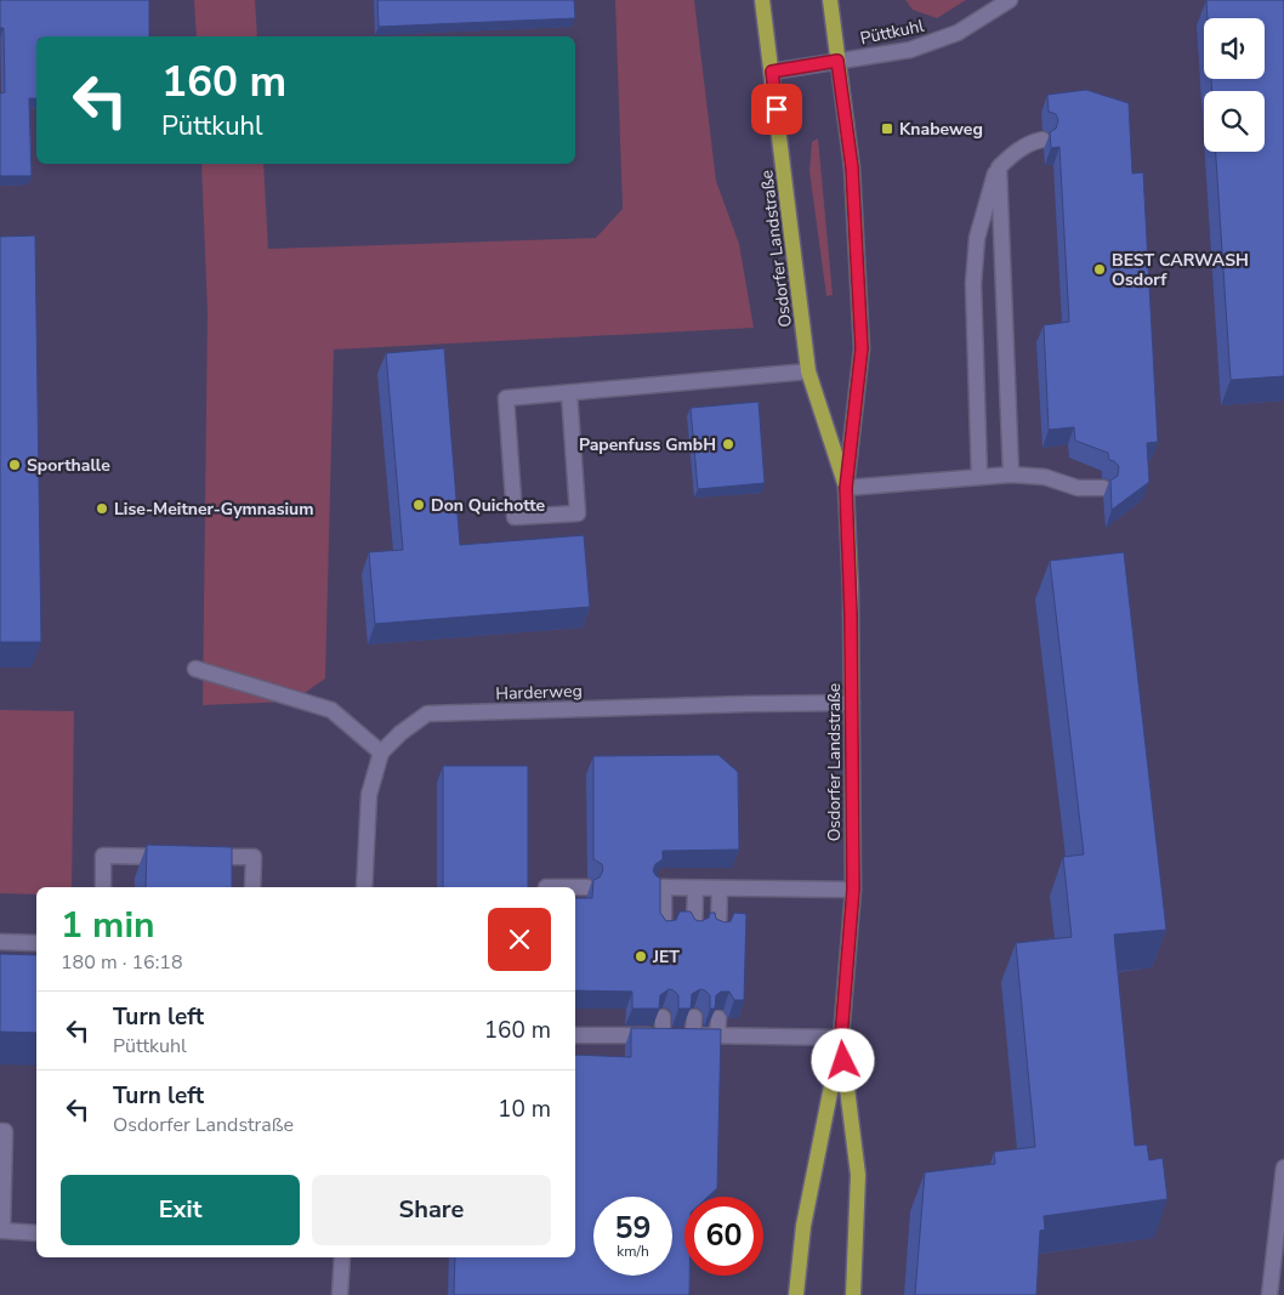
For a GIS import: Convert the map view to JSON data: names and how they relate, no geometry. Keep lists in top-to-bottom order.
{
  "streets": {
    "main road": ["Osdorfer Landstraße"],
    "street": ["Püttkuhl", "Harderweg"]
  },
  "crossings": [
    ["Püttkuhl", "Osdorfer Landstraße"],
    ["Osdorfer Landstraße", "Harderweg"]
  ],
  "places": {
    "transit": ["Knabeweg"],
    "other": [
      "BEST CARWASH Osdorf",
      "Papenfuss GmbH",
      "Sporthalle",
      "Don Quichotte",
      "Lise-Meitner-Gymnasium",
      "JET"
    ]
  },
  "page": {
    "turn": ["160 m", "Püttkuhl"],
    "heading": ["1 min", "180 m · 16:18"],
    "list": [
      {
        "name": "Turn left",
        "note": "Püttkuhl",
        "value": "160 m"
      },
      {
        "name": "Turn left",
        "note": "Osdorfer Landstraße",
        "value": "10 m"
      }
    ],
    "buttons": ["Exit", "Share"],
    "speed": "59 km/h",
    "limit": "60"
  }
}
